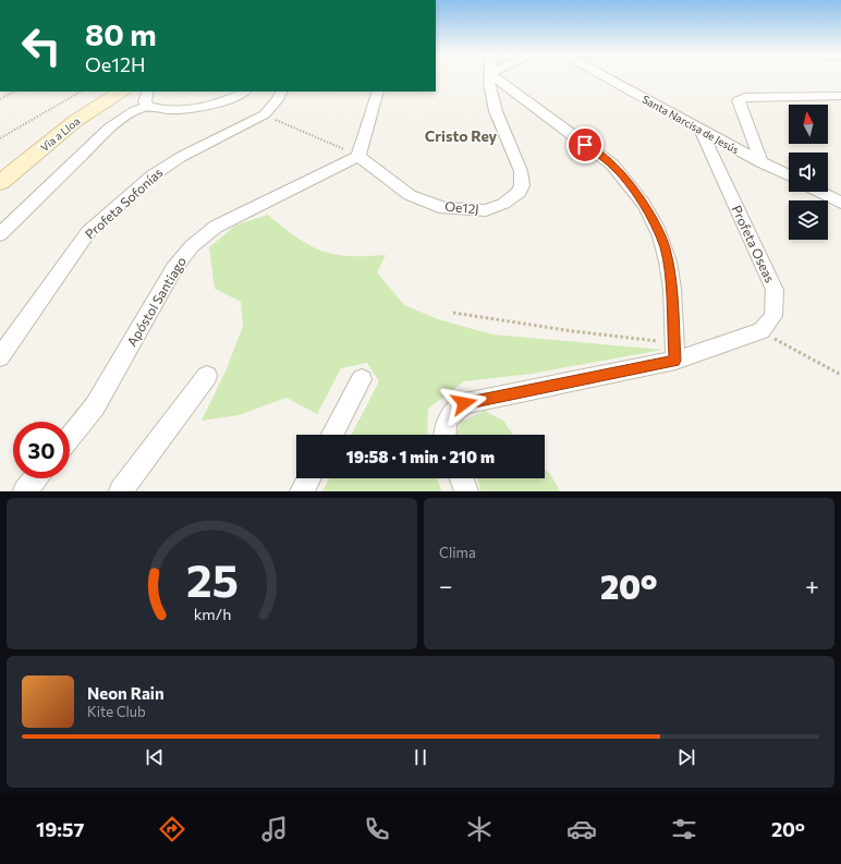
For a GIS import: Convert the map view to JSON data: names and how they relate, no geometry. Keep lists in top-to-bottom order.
{
  "streets": {
    "street": [
      "Santa Narcisa de Jesús",
      "Via a Lloa",
      "Profeta Sofonías",
      "Oe12J",
      "Profeta Oseas",
      "Apóstol Santiago"
    ]
  },
  "crossings": [
    ["Santa Narcisa de Jesús", "Profeta Oseas"],
    ["Oe12J", "Apóstol Santiago"]
  ],
  "districts": ["Cristo Rey"],
  "north": "top",
  "page": {
    "turn": ["80 m", "Oe12H"],
    "limit": "30",
    "trip": "19:58 · 1 min · 210 m",
    "tile": "Clima",
    "heat": ["−", "20°", "+"],
    "song": ["Neon Rain", "Kite Club"],
    "tabs": ["19:57", "20°"],
    "gauge": ["25", "km/h"]
  }
}
